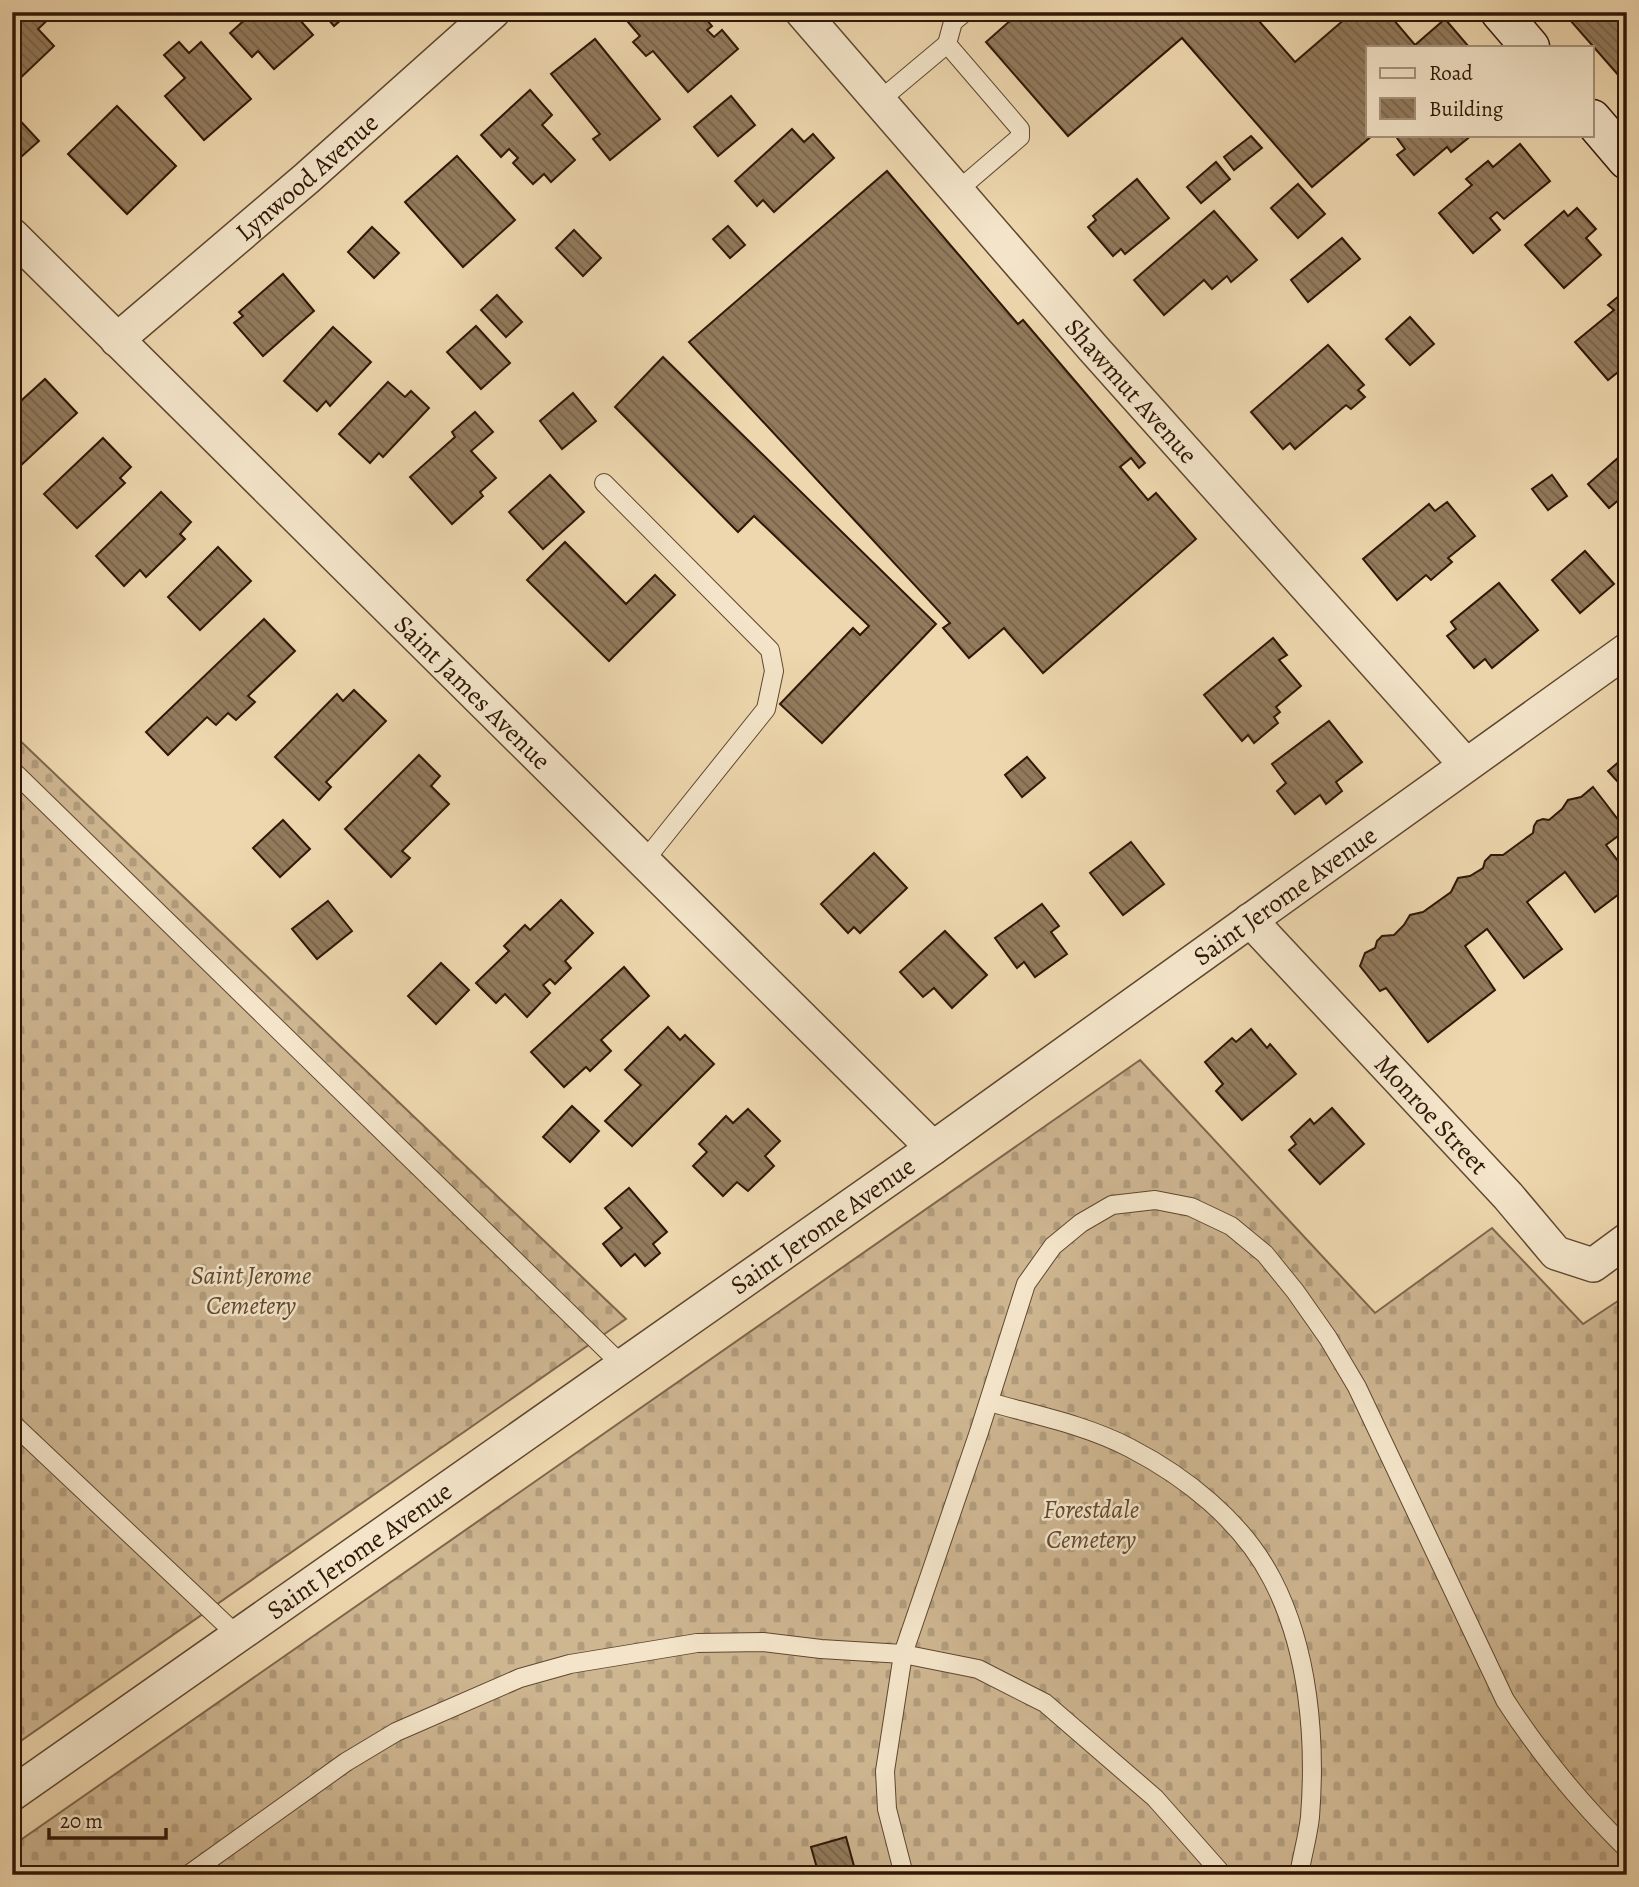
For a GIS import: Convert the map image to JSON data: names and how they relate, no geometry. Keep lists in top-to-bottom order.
{
  "streets": {
    "street": [
      "Lynwood Avenue",
      "Shawmut Avenue",
      "Saint James Avenue",
      "Saint Jerome Avenue",
      "Monroe Street"
    ]
  },
  "crossings": [
    ["Lynwood Avenue", "Saint James Avenue"],
    ["Shawmut Avenue", "Saint Jerome Avenue"],
    ["Saint James Avenue", "Saint Jerome Avenue"],
    ["Saint Jerome Avenue", "Monroe Street"]
  ],
  "parks": ["Saint Jerome Cemetery", "Forestdale Cemetery"],
  "legend": ["Road", "Building"],
  "scale_bar": "20 m"
}
